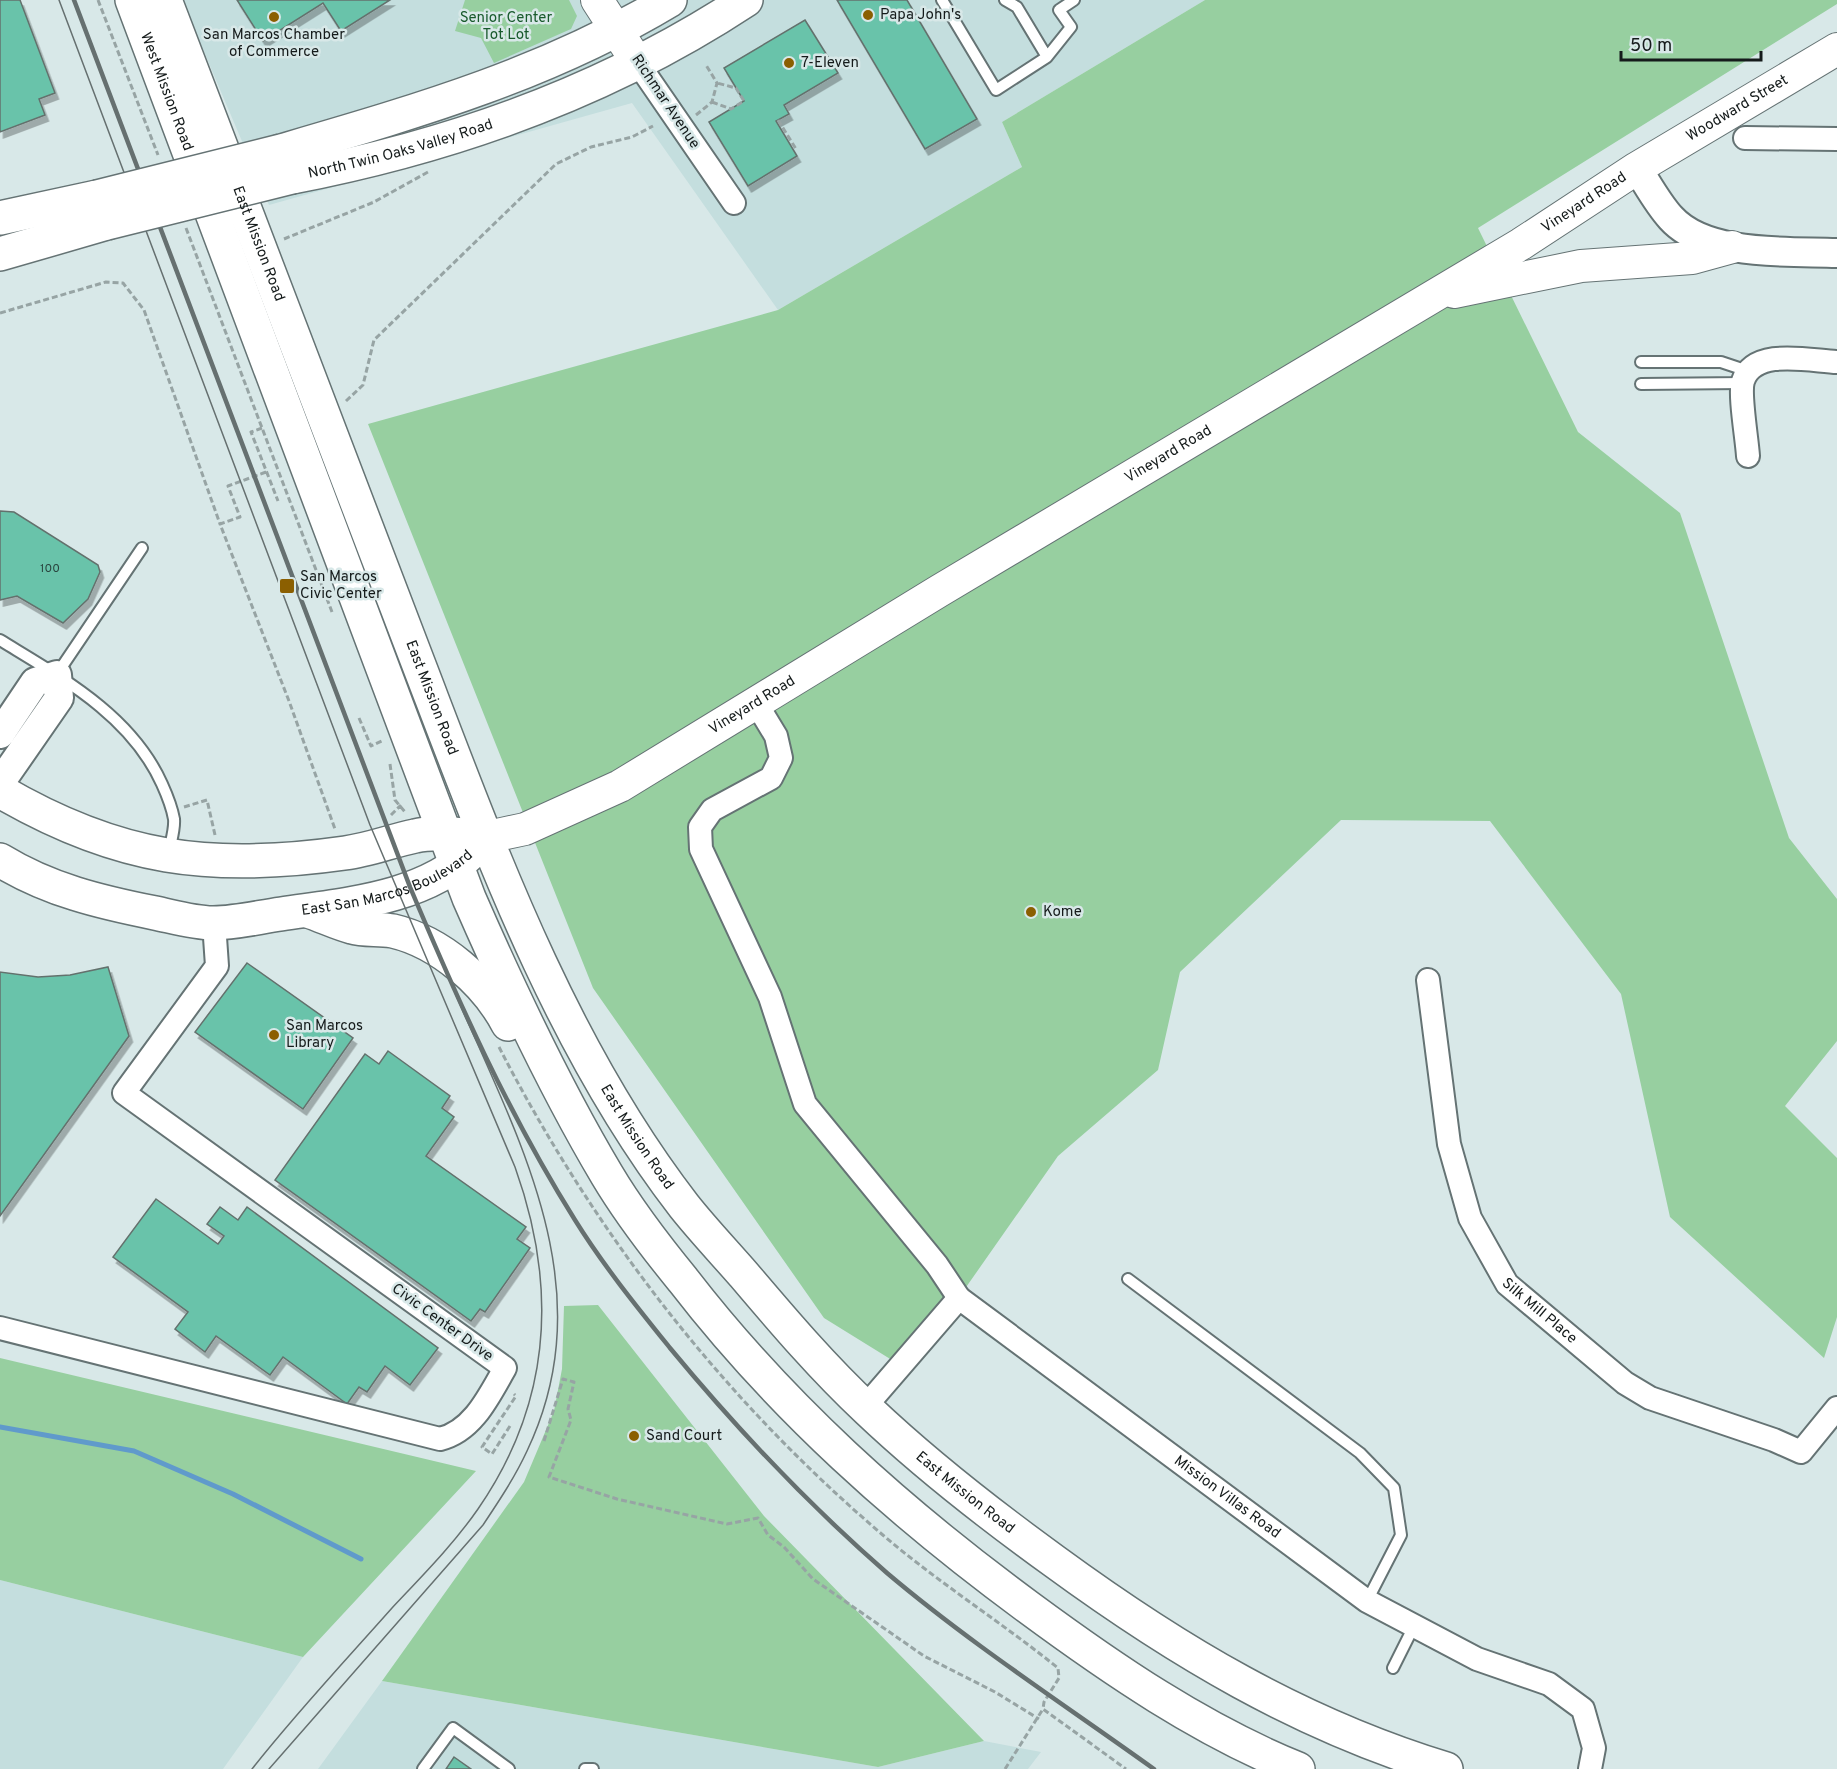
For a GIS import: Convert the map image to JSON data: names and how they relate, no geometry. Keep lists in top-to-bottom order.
{
  "streets": {
    "main road": [
      "West Mission Road",
      "Richmar Avenue",
      "Woodward Street",
      "North Twin Oaks Valley Road",
      "Vineyard Road",
      "East Mission Road",
      "East San Marcos Boulevard"
    ],
    "street": ["Silk Mill Place", "Civic Center Drive", "Mission Villas Road"]
  },
  "crossings": [
    ["West Mission Road", "East Mission Road"],
    ["Richmar Avenue", "North Twin Oaks Valley Road"],
    ["Woodward Street", "Vineyard Road"],
    ["Vineyard Road", "East Mission Road"],
    ["Vineyard Road", "East San Marcos Boulevard"],
    ["Vineyard Road", "Mission Villas Road"],
    ["East Mission Road", "East San Marcos Boulevard"],
    ["East San Marcos Boulevard", "Civic Center Drive"]
  ],
  "parks": ["Senior Center Tot Lot"],
  "places": {
    "other": [
      "Papa John's",
      "San Marcos Chamber of Commerce",
      "7-Eleven",
      "Kome",
      "San Marcos Library",
      "Sand Court"
    ],
    "transit": ["San Marcos Civic Center"]
  },
  "house_numbers": ["100"],
  "scale_bar": "50 m"
}
